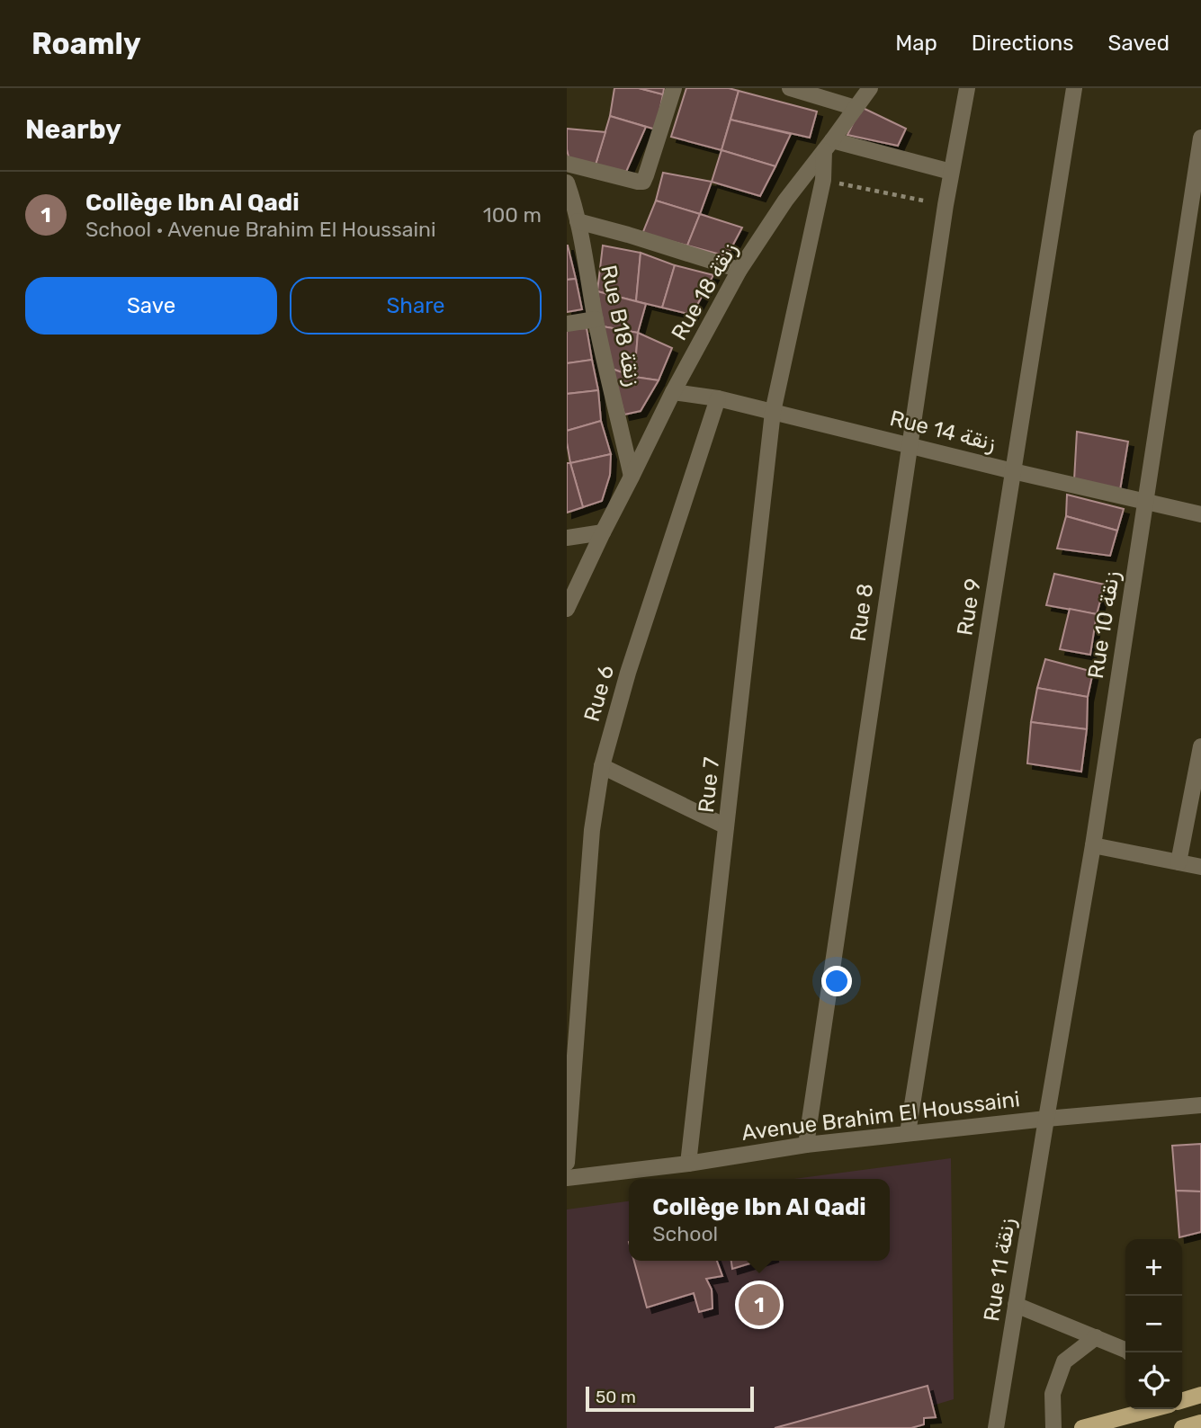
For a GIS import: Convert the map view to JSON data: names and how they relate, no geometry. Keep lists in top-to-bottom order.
{
  "streets": {
    "street": [
      "Rue 18 زنقة",
      "Rue B18 زنقة",
      "Rue 14 زنقة",
      "Rue 9",
      "Rue 8",
      "Rue 10 زنقة",
      "Rue 6",
      "Rue 7",
      "Avenue Brahim El Houssaini",
      "Rue 11 زنقة"
    ]
  },
  "crossings": [
    ["Rue 18 زنقة", "Rue B18 زنقة"],
    ["Rue 18 زنقة", "Rue 14 زنقة"],
    ["Rue 18 زنقة", "Rue 7"],
    ["Rue 14 زنقة", "Rue 9"],
    ["Rue 14 زنقة", "Rue 8"],
    ["Rue 14 زنقة", "Rue 10 زنقة"],
    ["Rue 14 زنقة", "Rue 6"],
    ["Rue 14 زنقة", "Rue 7"],
    ["Rue 9", "Avenue Brahim El Houssaini"],
    ["Rue 8", "Avenue Brahim El Houssaini"],
    ["Rue 10 زنقة", "Avenue Brahim El Houssaini"],
    ["Rue 10 زنقة", "Rue 11 زنقة"],
    ["Rue 7", "Avenue Brahim El Houssaini"],
    ["Avenue Brahim El Houssaini", "Rue 11 زنقة"]
  ],
  "scale_bar": "50 m",
  "page": {
    "header": "Roamly",
    "nav": ["Map", "Directions", "Saved"],
    "heading": "Nearby",
    "list": [
      {
        "mark": "1",
        "name": "Collège Ibn Al Qadi",
        "note": "School · Avenue Brahim El Houssaini",
        "value": "100 m"
      }
    ],
    "buttons": ["Save", "Share"],
    "popup": ["Collège Ibn Al Qadi", "School"],
    "map_buttons": ["+", "−"],
    "pins": "1",
    "scale": "50 m"
  }
}
